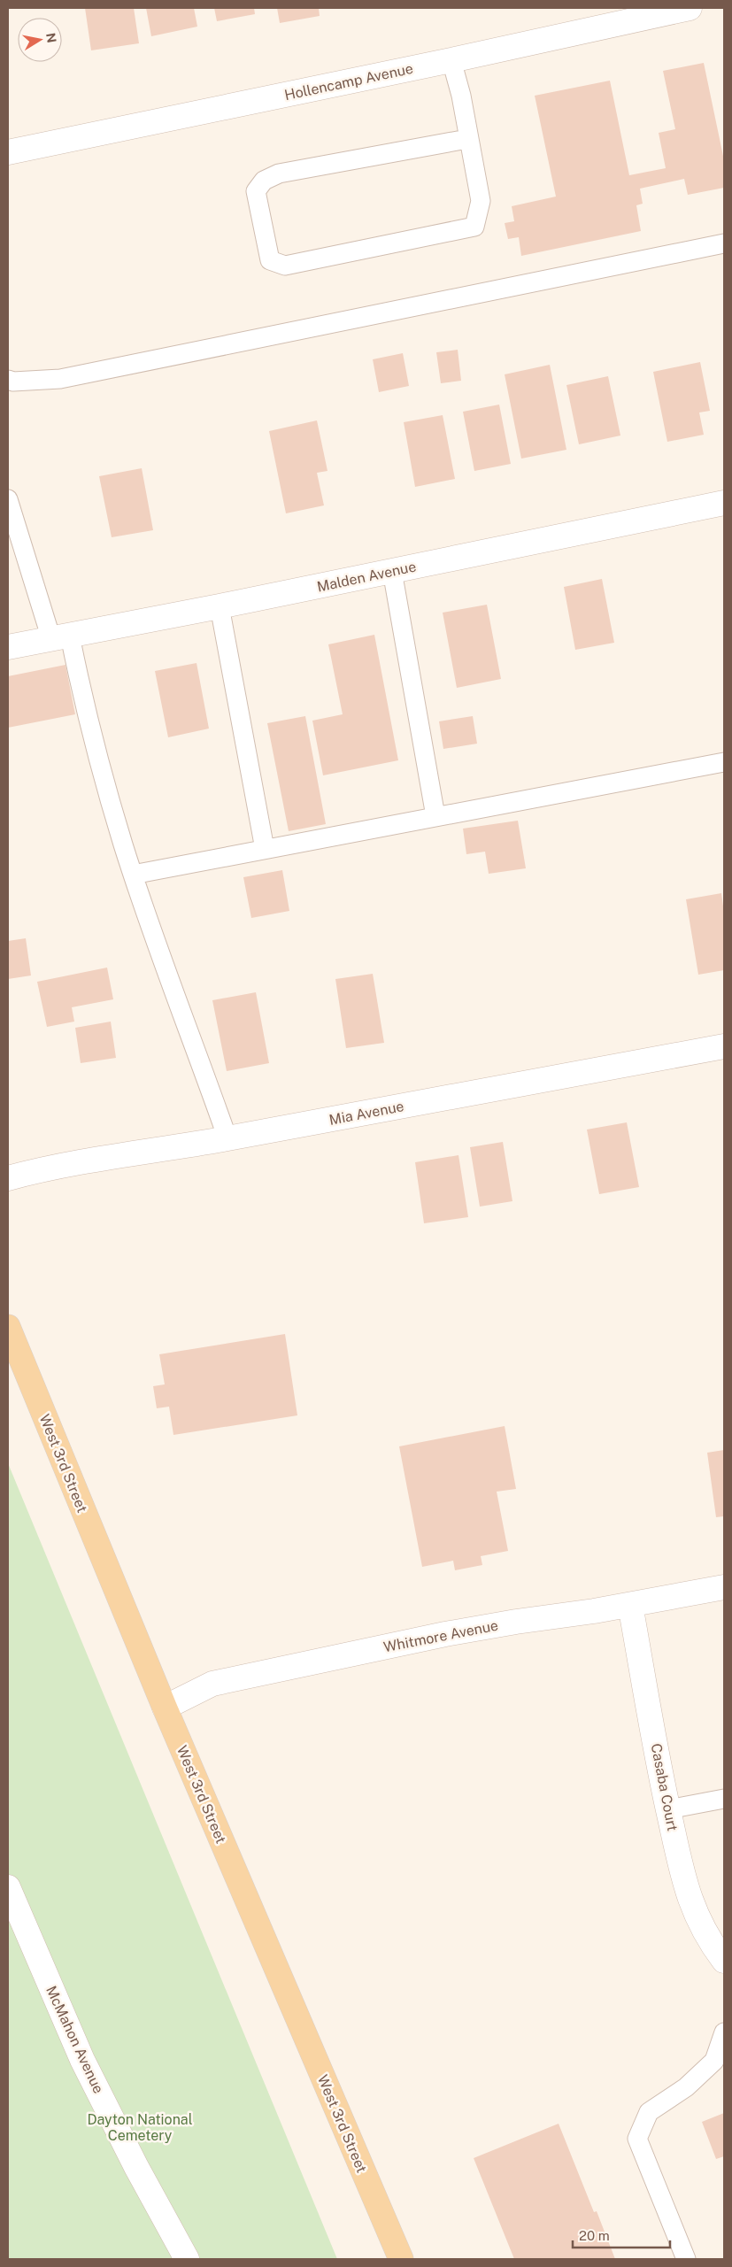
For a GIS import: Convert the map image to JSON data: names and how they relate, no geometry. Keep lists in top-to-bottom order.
{
  "streets": {
    "main road": ["West 3rd Street"],
    "street": [
      "Hollencamp Avenue",
      "Malden Avenue",
      "Mia Avenue",
      "Whitmore Avenue",
      "Casaba Court",
      "McMahon Avenue"
    ]
  },
  "crossings": [
    ["West 3rd Street", "Whitmore Avenue"],
    ["Whitmore Avenue", "Casaba Court"]
  ],
  "parks": ["Dayton National Cemetery"],
  "scale_bar": "20 m",
  "north": "right"
}
